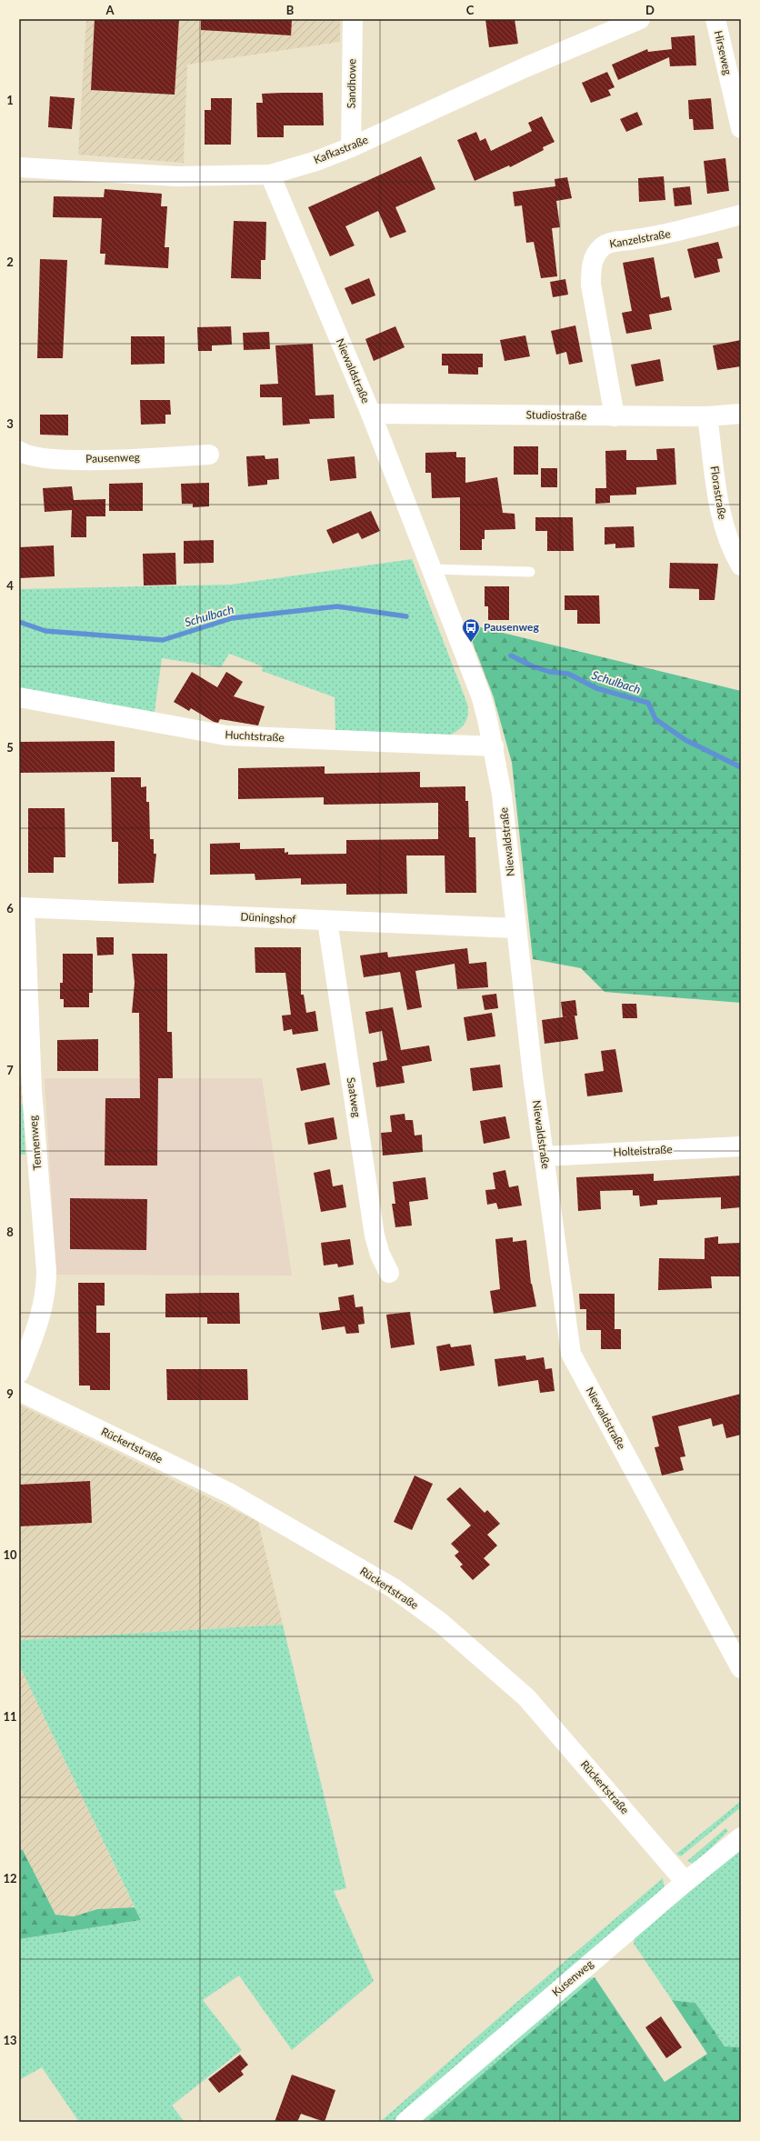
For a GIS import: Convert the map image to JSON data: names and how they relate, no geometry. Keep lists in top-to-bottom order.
{
  "streets": {
    "street": [
      "Hirseweg",
      "Sandhowe",
      "Kafkastraße",
      "Kanzelstraße",
      "Niewaldstraße",
      "Studiostraße",
      "Pausenweg",
      "Florastraße",
      "Huchtstraße",
      "Düningshof",
      "Saatweg",
      "Tennenweg",
      "Holteistraße",
      "Rückertstraße",
      "Kusenweg"
    ]
  },
  "crossings": [
    ["Sandhowe", "Kafkastraße"],
    ["Kafkastraße", "Niewaldstraße"],
    ["Kanzelstraße", "Studiostraße"],
    ["Niewaldstraße", "Studiostraße"],
    ["Niewaldstraße", "Huchtstraße"],
    ["Niewaldstraße", "Düningshof"],
    ["Niewaldstraße", "Holteistraße"],
    ["Studiostraße", "Florastraße"],
    ["Düningshof", "Saatweg"],
    ["Düningshof", "Tennenweg"],
    ["Rückertstraße", "Kusenweg"]
  ],
  "water": ["Schulbach"],
  "places": {
    "bus stop": ["Pausenweg"]
  },
  "grid": {
    "columns": [
      "A",
      "B",
      "C",
      "D"
    ],
    "rows": [
      "1",
      "2",
      "3",
      "4",
      "5",
      "6",
      "7",
      "8",
      "9",
      "10",
      "11",
      "12",
      "13"
    ]
  }
}
